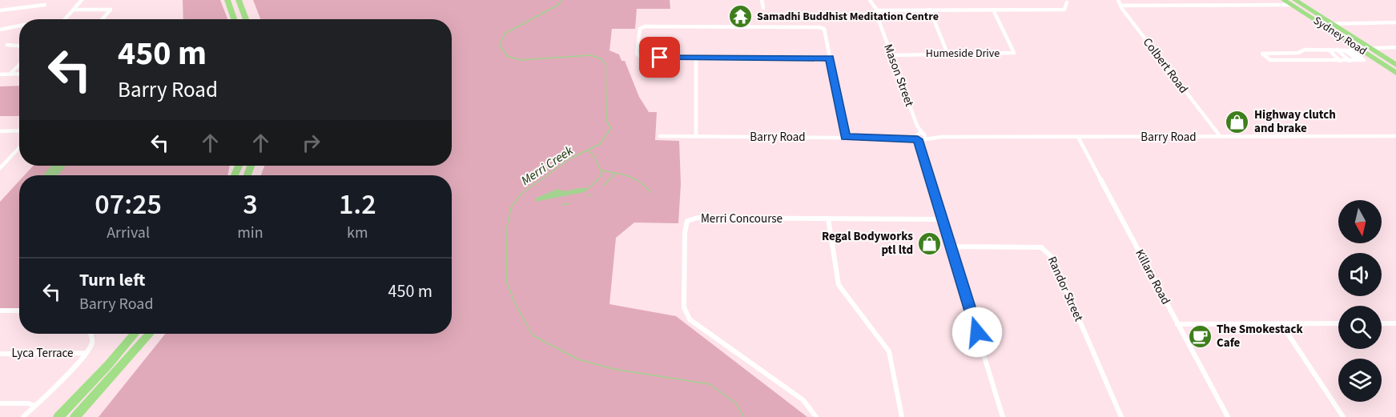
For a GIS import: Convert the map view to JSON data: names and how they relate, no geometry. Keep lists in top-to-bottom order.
{
  "streets": {
    "highway": ["Sydney Road"],
    "street": [
      "Humeside Drive",
      "Colbert Road",
      "Mason Street",
      "Barry Road",
      "Merri Concourse",
      "Killara Road",
      "Randor Street",
      "Lyca Terrace"
    ]
  },
  "crossings": [
    ["Humeside Drive", "Mason Street"],
    ["Colbert Road", "Barry Road"],
    ["Mason Street", "Barry Road"],
    ["Mason Street", "Merri Concourse"],
    ["Mason Street", "Randor Street"],
    ["Barry Road", "Killara Road"]
  ],
  "water": ["Merri Creek"],
  "places": {
    "temple": ["Samadhi Buddhist Meditation Centre"],
    "shop": ["Highway clutch and brake", "Regal Bodyworks ptl ltd"],
    "cafe": ["The Smokestack Cafe"]
  },
  "north": "bottom",
  "page": {
    "turn": ["450 m", "Barry Road"],
    "eta": [
      "07:25",
      "Arrival",
      "3",
      "min",
      "1.2",
      "km"
    ],
    "list": [
      {
        "name": "Turn left",
        "note": "Barry Road",
        "value": "450 m"
      }
    ]
  }
}
